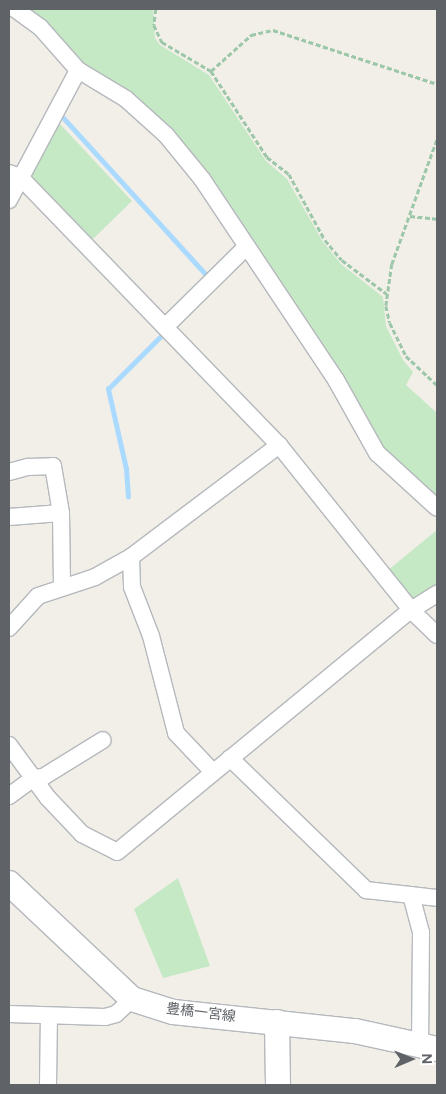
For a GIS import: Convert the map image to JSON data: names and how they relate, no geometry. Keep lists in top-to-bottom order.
{
  "streets": {
    "main road": ["豊橋一宮線"]
  },
  "north": "right"
}
